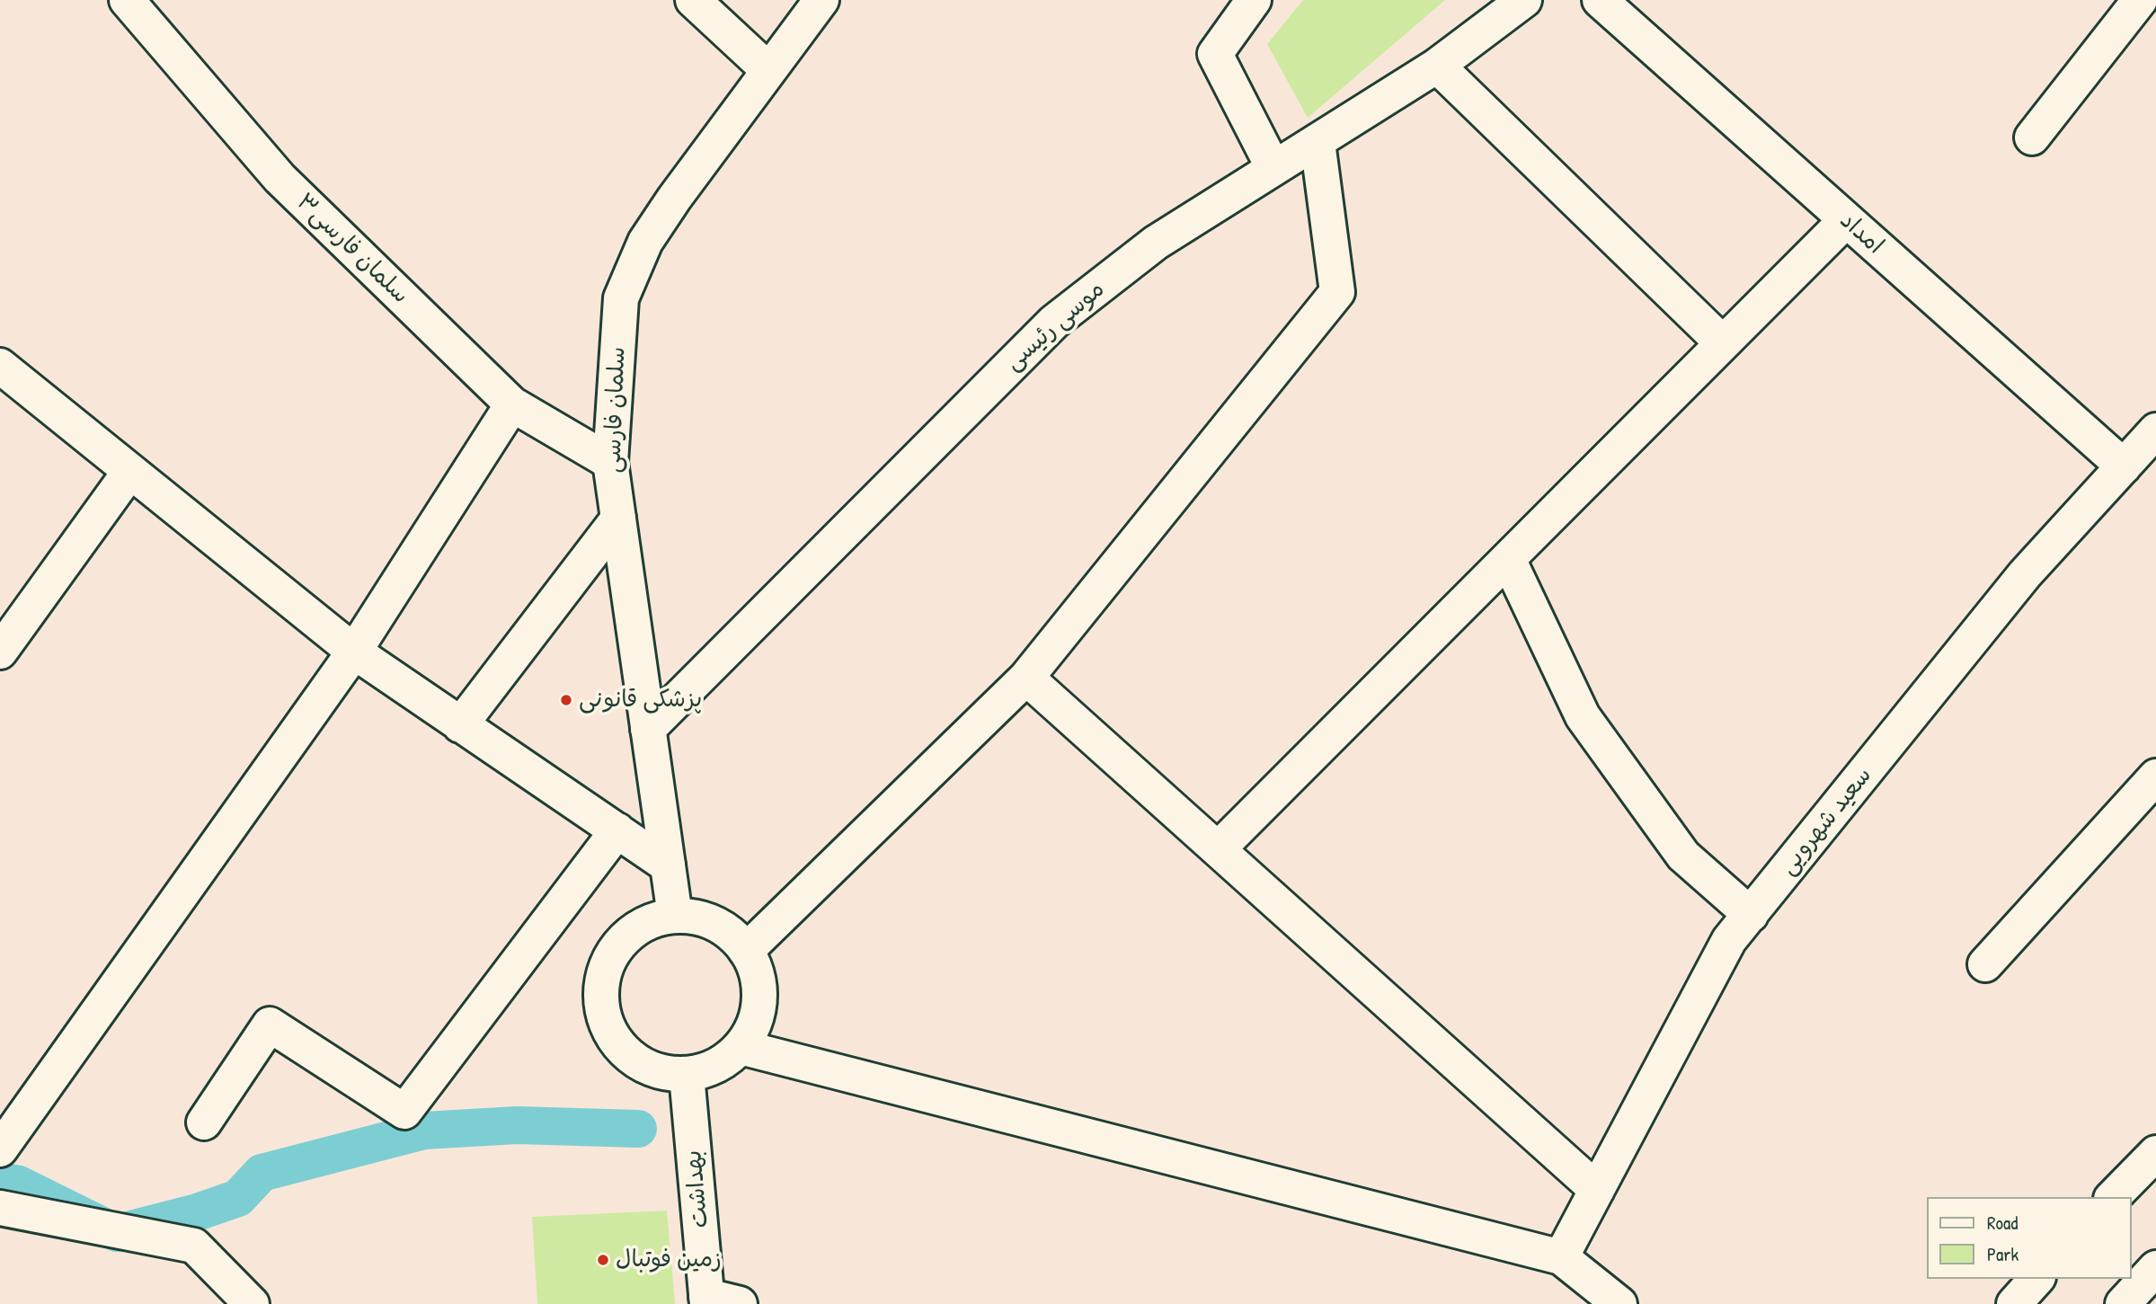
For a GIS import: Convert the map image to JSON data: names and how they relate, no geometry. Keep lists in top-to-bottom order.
{
  "streets": {
    "street": [
      "امداد",
      "سلمان فارسی۳",
      "موسی رئیسی",
      "سلمان فارسی",
      "سعید شهرویی",
      "بهداشت"
    ]
  },
  "crossings": [
    ["امداد", "سعید شهرویی"],
    ["سلمان فارسی۳", "سلمان فارسی"],
    ["موسی رئیسی", "سلمان فارسی"],
    ["سلمان فارسی", "بهداشت"]
  ],
  "places": ["پزشکی قانونی", "زمین فوتبال"],
  "legend": ["Road", "Park"]
}
